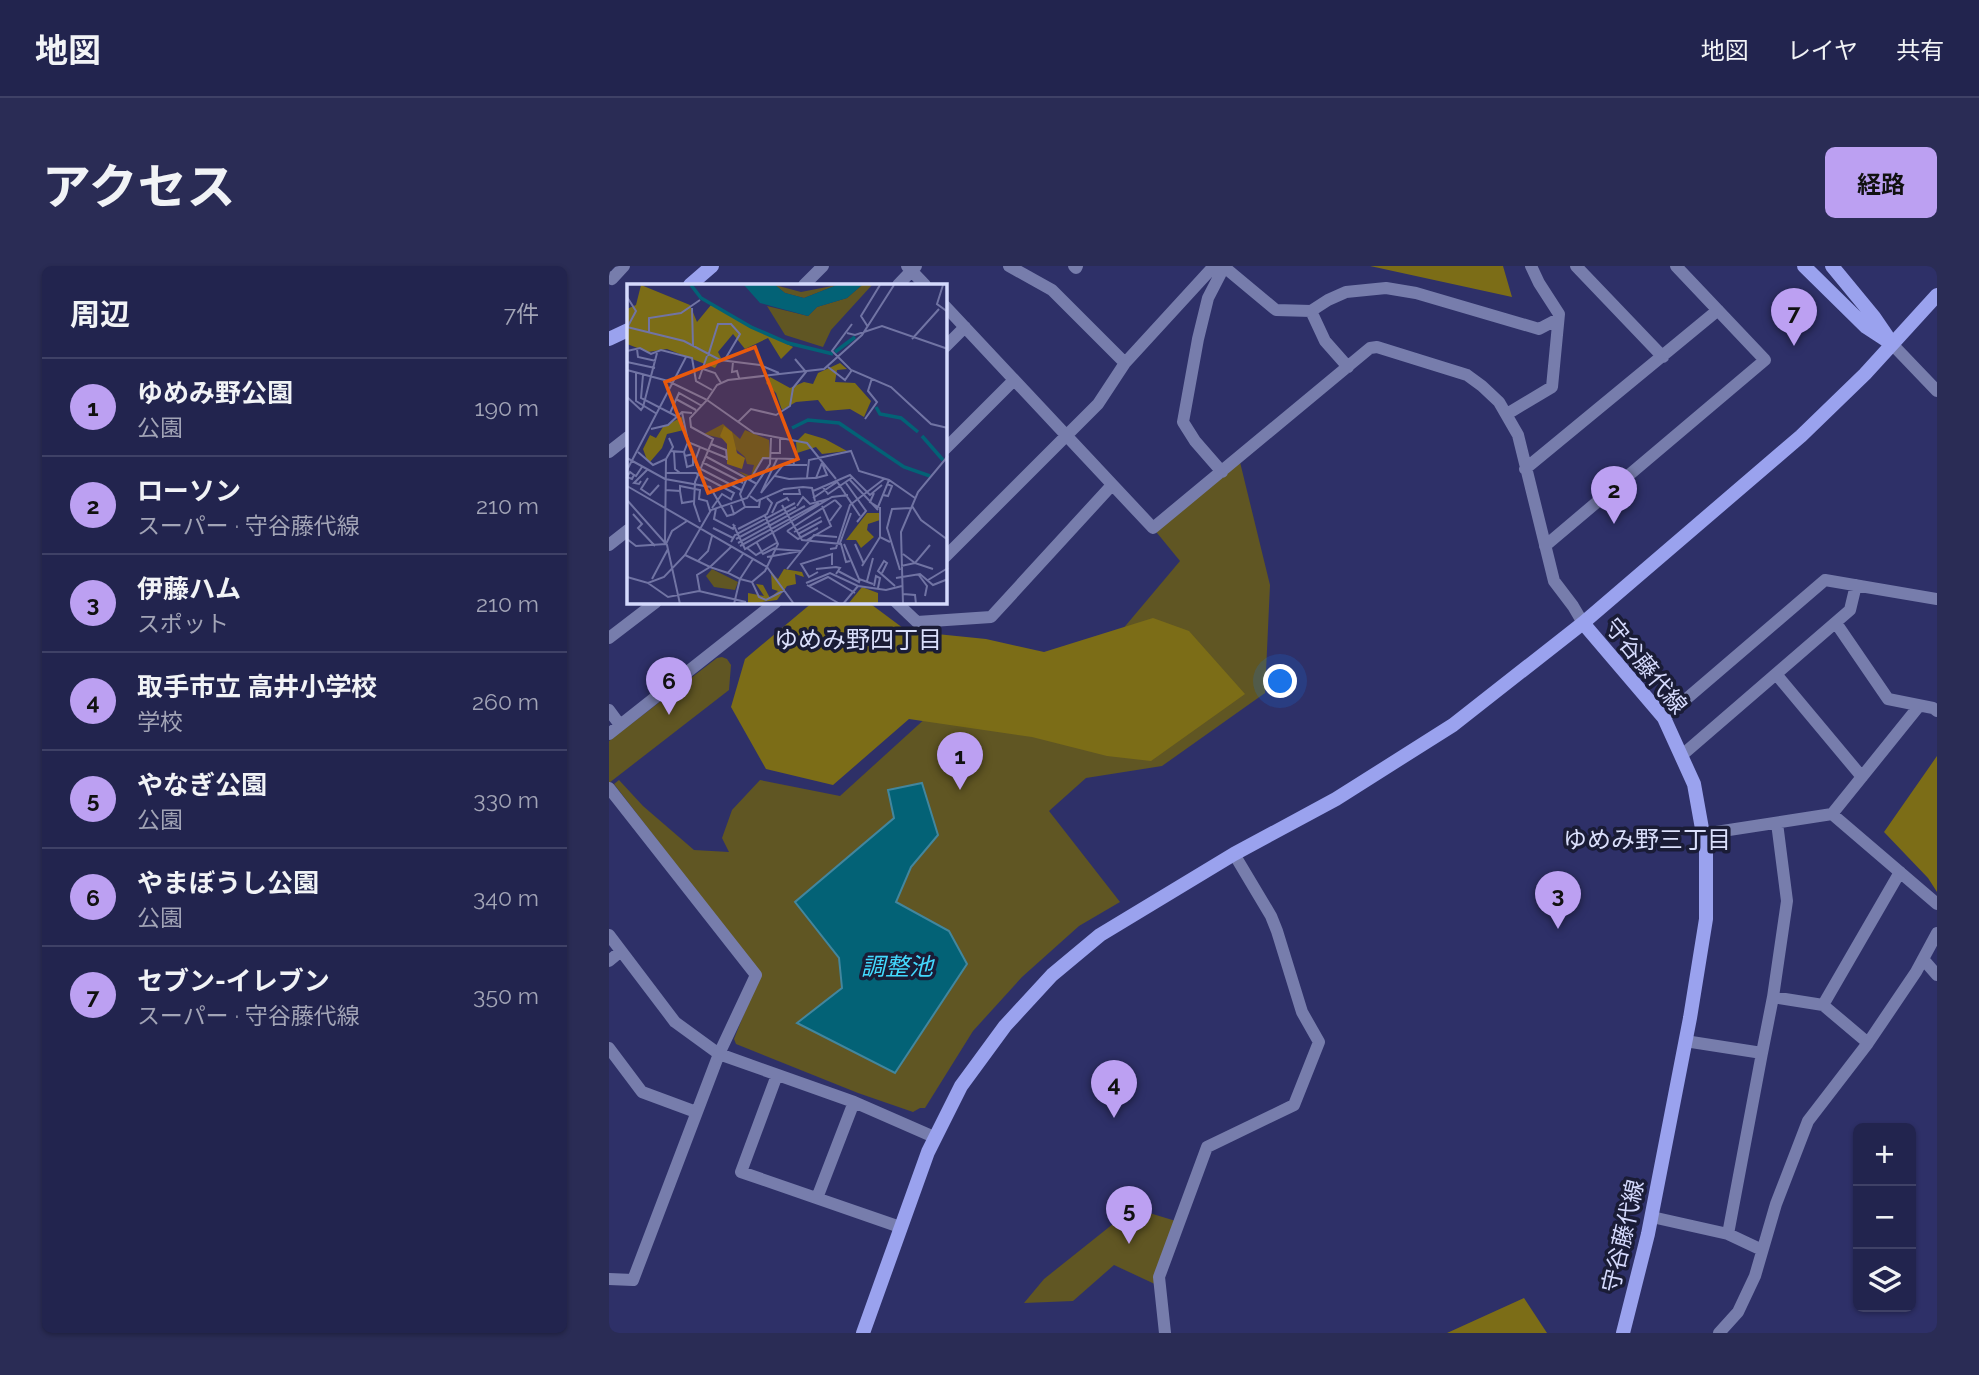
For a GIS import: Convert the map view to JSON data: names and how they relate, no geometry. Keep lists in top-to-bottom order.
{
  "streets": {
    "street": ["守谷藤代線"]
  },
  "districts": ["ゆめみ野四丁目", "ゆめみ野三丁目"],
  "water": ["調整池"],
  "page": {
    "header": "地図",
    "nav": ["地図", "レイヤ", "共有"],
    "title": "アクセス",
    "buttons": "経路",
    "heading": ["周辺", "7件"],
    "pins": [
      "7",
      "2",
      "6",
      "1",
      "3",
      "4",
      "5"
    ],
    "list": [
      {
        "mark": "1",
        "name": "ゆめみ野公園",
        "note": "公園",
        "value": "190 m"
      },
      {
        "mark": "2",
        "name": "ローソン",
        "note": "スーパー · 守谷藤代線",
        "value": "210 m"
      },
      {
        "mark": "3",
        "name": "伊藤ハム",
        "note": "スポット",
        "value": "210 m"
      },
      {
        "mark": "4",
        "name": "取手市立 高井小学校",
        "note": "学校",
        "value": "260 m"
      },
      {
        "mark": "5",
        "name": "やなぎ公園",
        "note": "公園",
        "value": "330 m"
      },
      {
        "mark": "6",
        "name": "やまぼうし公園",
        "note": "公園",
        "value": "340 m"
      },
      {
        "mark": "7",
        "name": "セブン-イレブン",
        "note": "スーパー · 守谷藤代線",
        "value": "350 m"
      }
    ],
    "map_buttons": ["+", "−"]
  }
}
